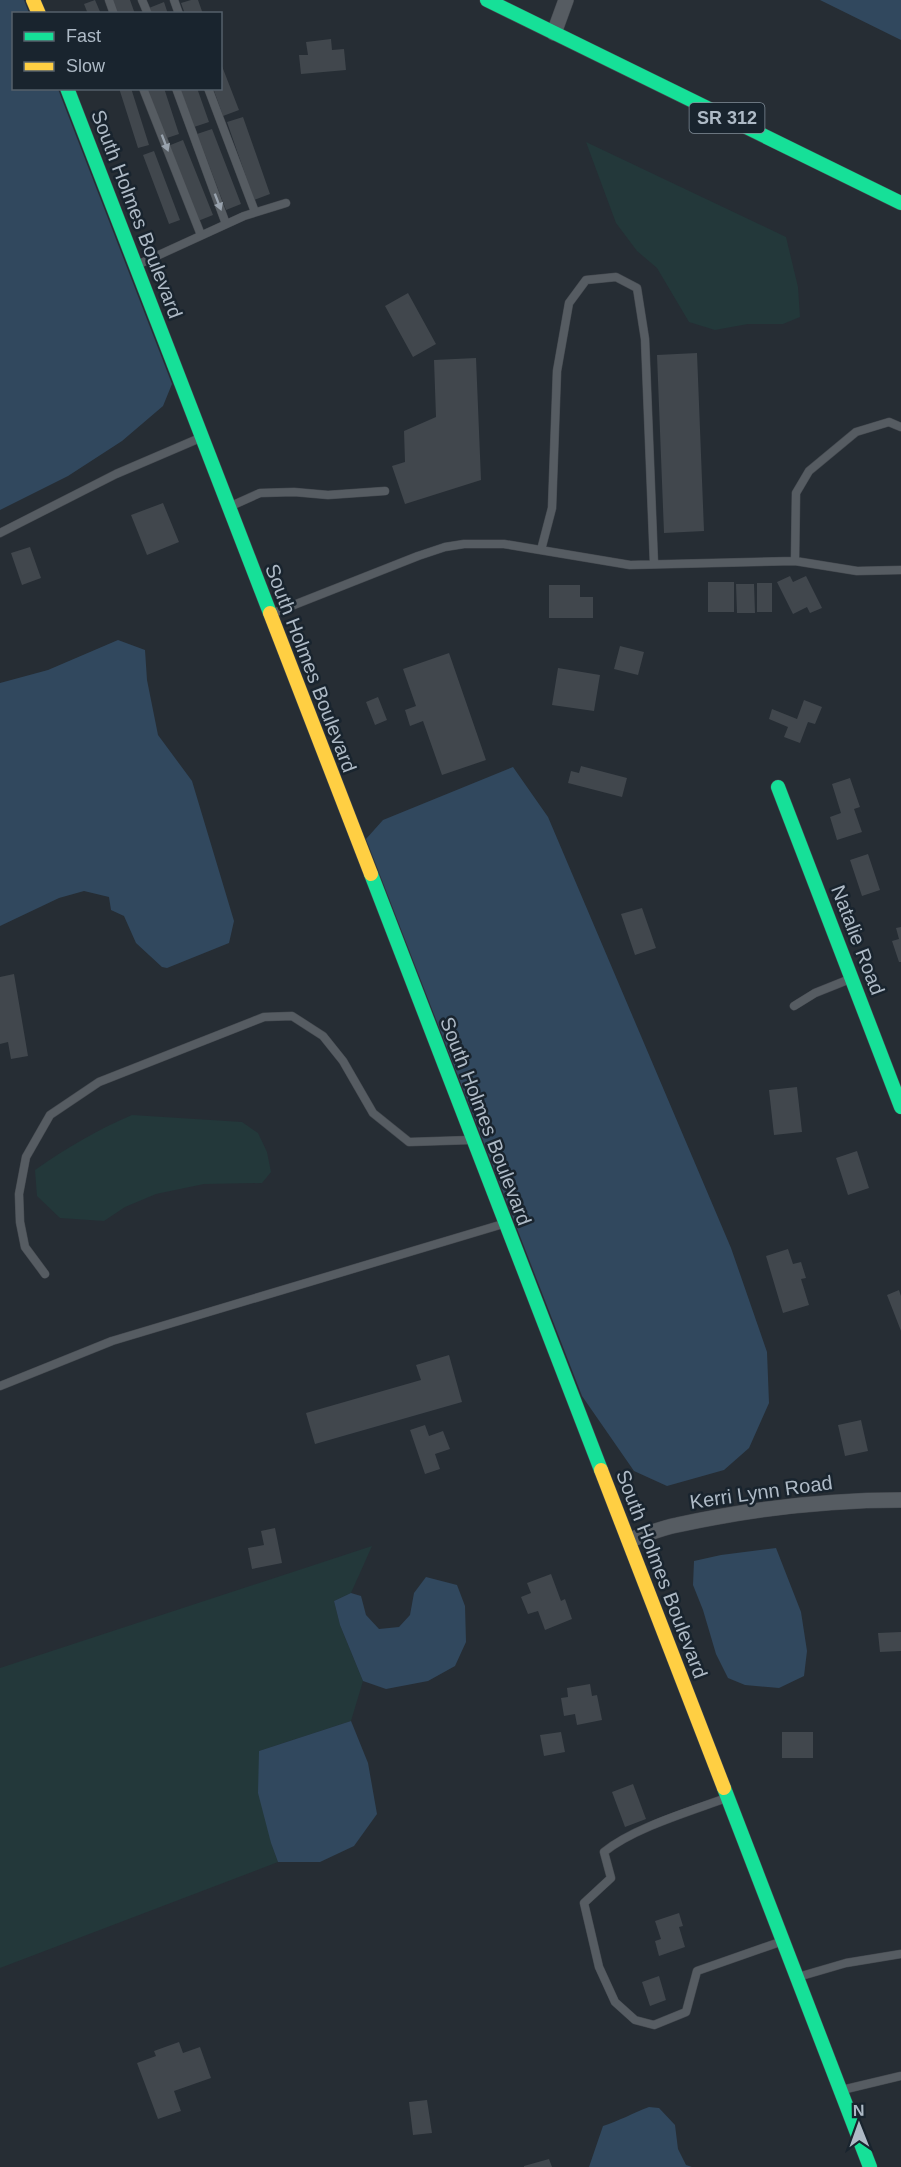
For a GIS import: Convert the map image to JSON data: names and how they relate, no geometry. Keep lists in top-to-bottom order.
{
  "streets": {
    "main road": ["SR 312", "South Holmes Boulevard", "Natalie Road"],
    "street": ["Kerri Lynn Road"]
  },
  "crossings": [
    ["South Holmes Boulevard", "Kerri Lynn Road"]
  ],
  "legend": ["Fast", "Slow"],
  "north": "top"
}
